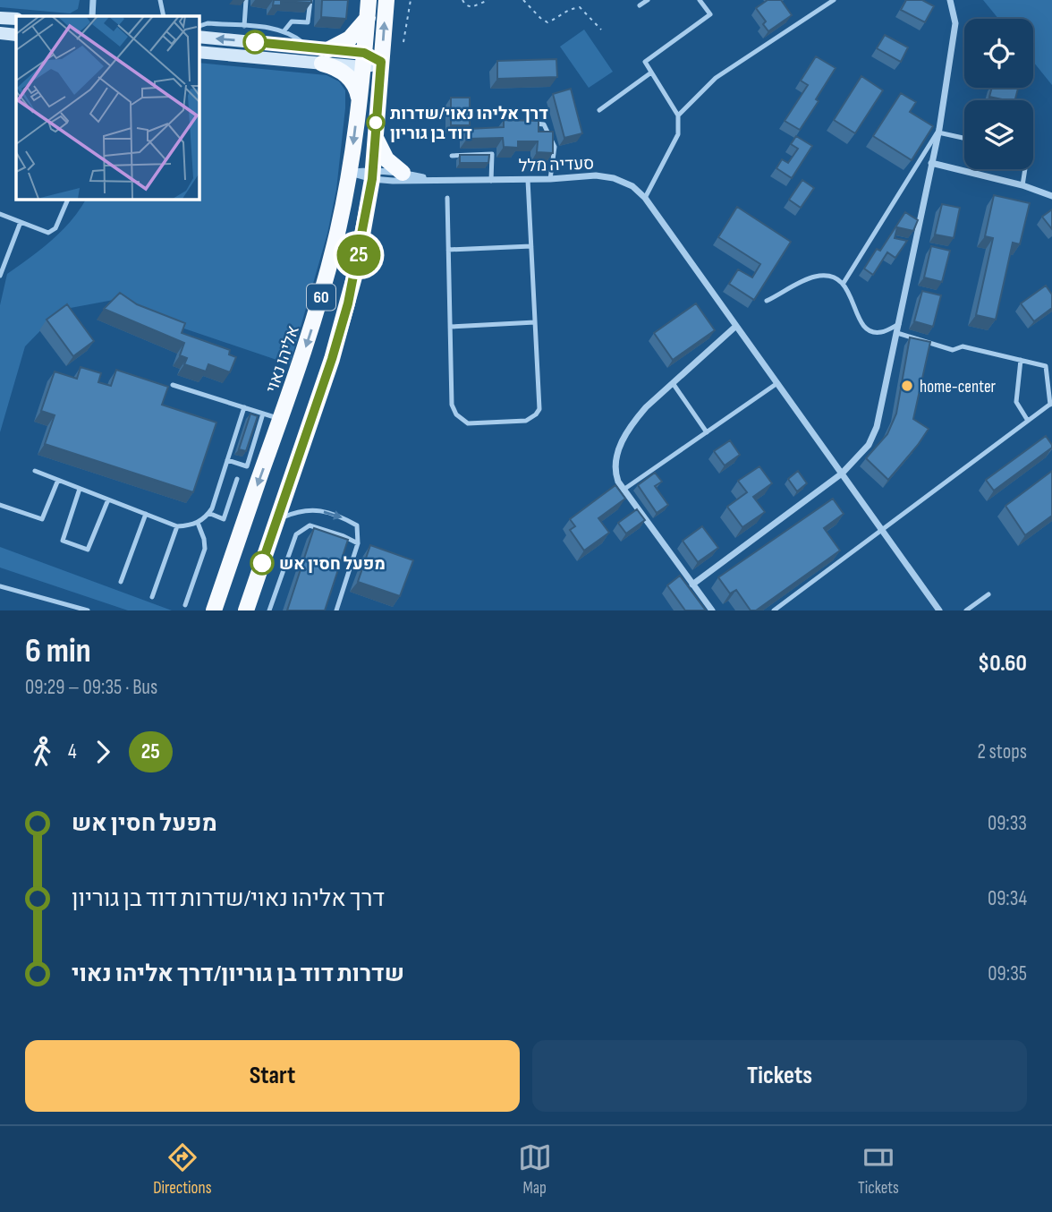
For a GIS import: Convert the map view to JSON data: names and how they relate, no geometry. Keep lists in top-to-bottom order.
{
  "streets": {
    "highway": ["60", "אליהו נאוי"],
    "street": ["סעדיה מלל"]
  },
  "crossings": [
    ["סעדיה מלל", "60"],
    ["סעדיה מלל", "אליהו נאוי"]
  ],
  "places": ["דרך אליהו נאוי/שדרות דוד בן גוריון", "home-center", "מפעל חסין אש"],
  "lines": ["bus line 25"],
  "page": {
    "on_map": "25",
    "heading": ["6 min", "09:29 – 09:35 · Bus", "$0.60"],
    "legs": ["4", "25", "2 stops"],
    "list": [
      {
        "name": "מפעל חסין אש",
        "value": "09:33"
      },
      {
        "name": "דרך אליהו נאוי/שדרות דוד בן גוריון",
        "value": "09:34"
      },
      {
        "name": "שדרות דוד בן גוריון/דרך אליהו נאוי",
        "value": "09:35"
      }
    ],
    "buttons": ["Start", "Tickets"],
    "tabs": ["Directions", "Map", "Tickets"]
  }
}
